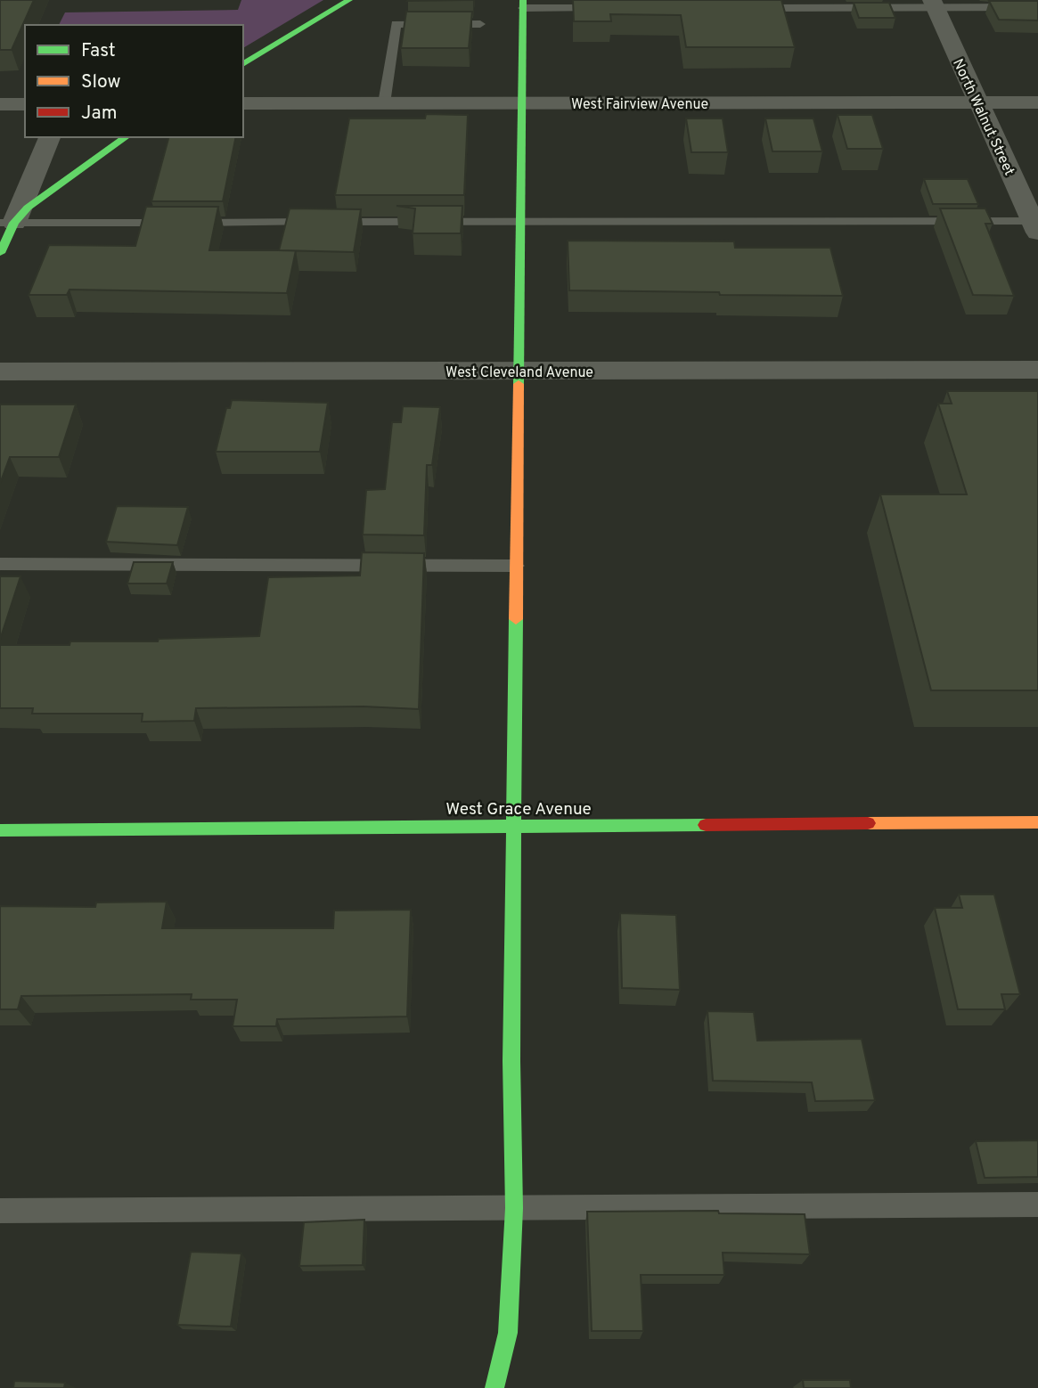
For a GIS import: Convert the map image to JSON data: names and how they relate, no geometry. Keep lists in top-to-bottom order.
{
  "streets": {
    "main road": ["West Grace Avenue"],
    "street": ["West Fairview Avenue", "North Walnut Street", "West Cleveland Avenue"]
  },
  "crossings": [
    ["West Fairview Avenue", "North Walnut Street"]
  ],
  "legend": ["Fast", "Slow", "Jam"]
}
